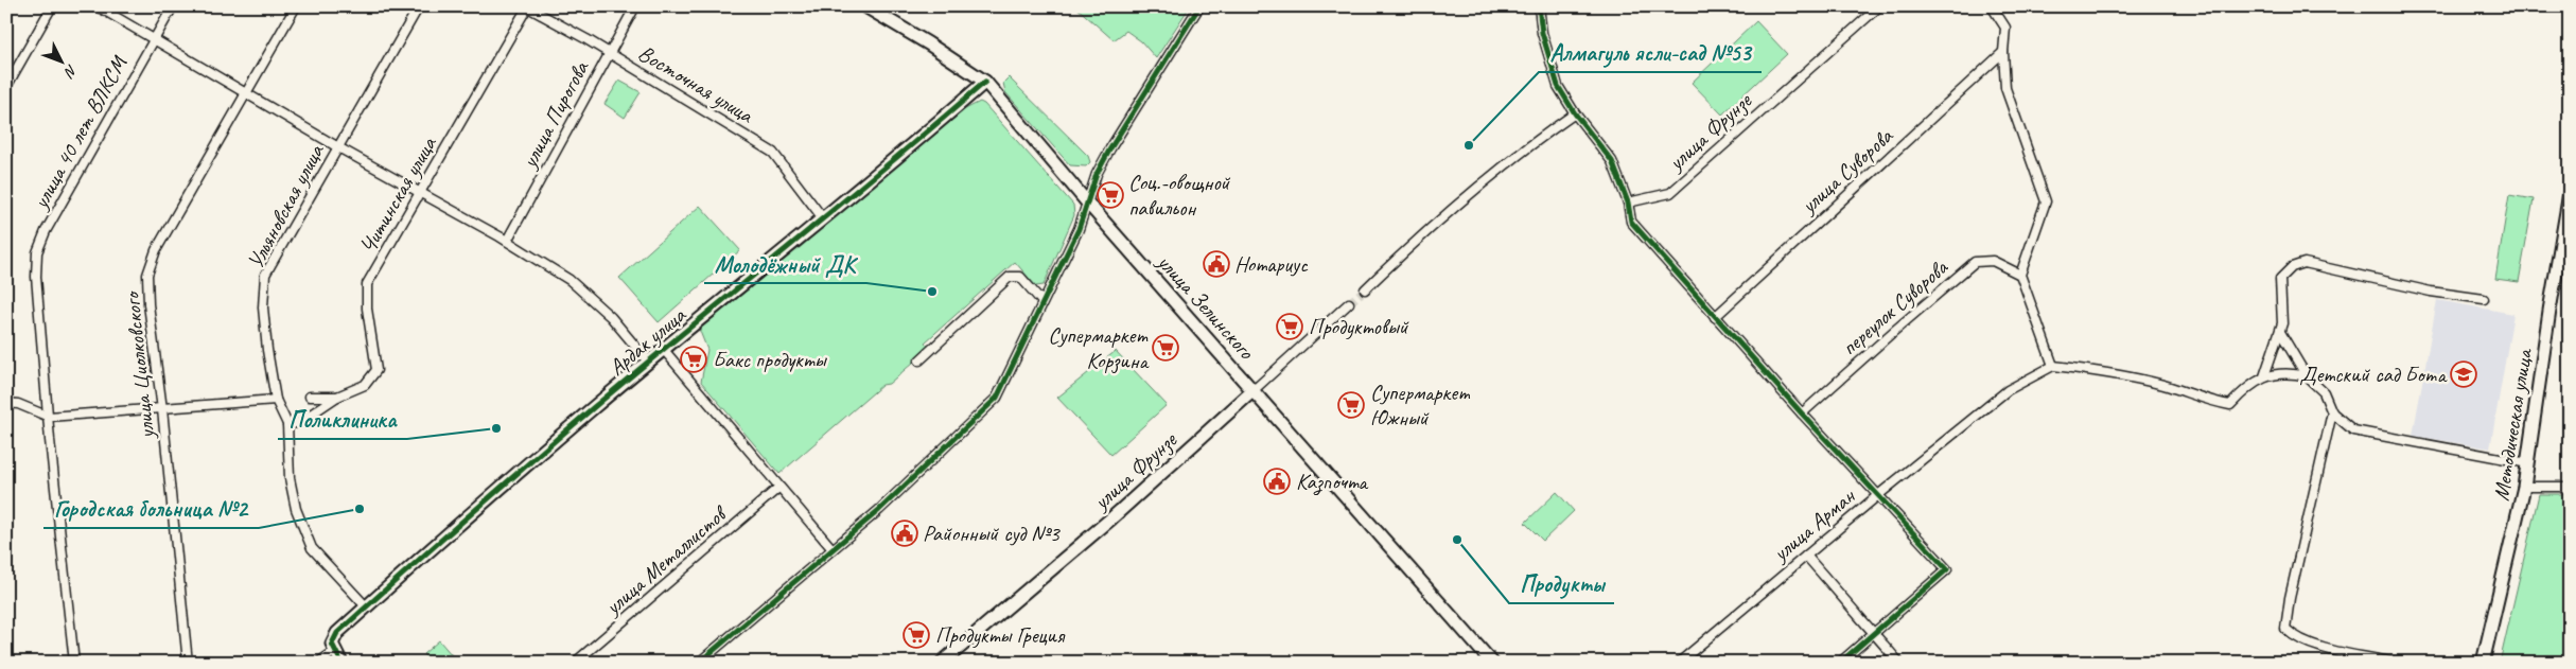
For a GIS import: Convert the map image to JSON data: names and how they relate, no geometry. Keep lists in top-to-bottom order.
{
  "streets": {
    "main road": [
      "улица Фрунзе",
      "улица Зелинского",
      "Ардак улица",
      "Методическая улица"
    ],
    "street": [
      "Восточная улица",
      "улица Пирогова",
      "улица 40 лет ВЛКСМ",
      "улица Суворова",
      "Читинская улица",
      "Ульяновская улица",
      "переулок Суворова",
      "улица Циолковского",
      "улица Арман",
      "улица Металлистов"
    ]
  },
  "crossings": [
    ["Восточная улица", "улица Пирогова"],
    ["Восточная улица", "Читинская улица"],
    ["Восточная улица", "Ардак улица"],
    ["улица Фрунзе", "улица Зелинского"],
    ["Ульяновская улица", "Ардак улица"],
    ["улица Зелинского", "Ардак улица"]
  ],
  "places": {
    "other": [
      "Алмагуль ясли-сад №53",
      "Молодёжный ДК",
      "Поликлиника",
      "Городская больница №2",
      "Продукты"
    ],
    "supermarket": [
      "Соц.-овощной павильон",
      "Продуктовый",
      "Супермаркет Корзина",
      "Бакс продукты",
      "Супермаркет Южный",
      "Продукты Греция"
    ],
    "public building": ["Нотариус", "Казпочта", "Районный суд №3"],
    "school or university": ["Детский сад Бота"]
  },
  "north": "bottom right"
}
